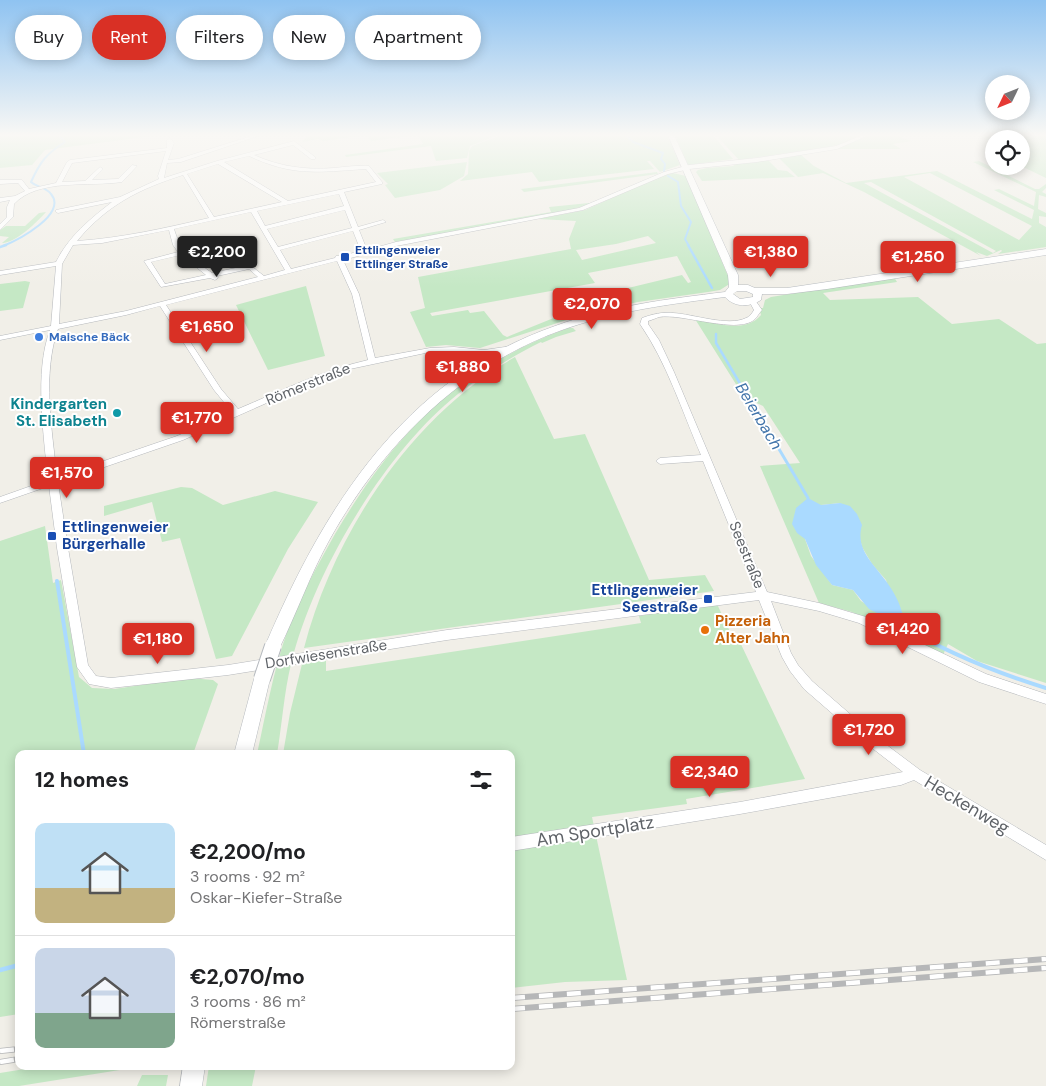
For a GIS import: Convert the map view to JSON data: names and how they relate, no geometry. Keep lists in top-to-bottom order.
{
  "streets": {
    "main road": ["Römerstraße"],
    "street": [
      "Seestraße",
      "Dorfwiesenstraße",
      "Heckenweg",
      "Am Sportplatz"
    ]
  },
  "crossings": [
    ["Römerstraße", "Dorfwiesenstraße"],
    ["Seestraße", "Dorfwiesenstraße"],
    ["Seestraße", "Heckenweg"],
    ["Dorfwiesenstraße", "Heckenweg"],
    ["Heckenweg", "Am Sportplatz"]
  ],
  "water": ["Beierbach"],
  "places": {
    "transit": ["Ettlingenweier Ettlinger Straße", "Ettlingenweier Bürgerhalle", "Ettlingenweier Seestraße"],
    "other": ["Maische Bäck", "Kindergarten St. Elisabeth", "Pizzeria Alter Jahn"]
  },
  "north": "bottom left",
  "page": {
    "chip": [
      "Buy",
      "Rent",
      "Filters",
      "New",
      "Apartment"
    ],
    "price": [
      "€2,200",
      "€1,380",
      "€1,250",
      "€2,070",
      "€1,650",
      "€1,880",
      "€1,770",
      "€1,570",
      "€1,420",
      "€1,180",
      "€1,720",
      "€2,340"
    ],
    "heading": "12 homes",
    "list": [
      {
        "name": "€2,200/mo",
        "note": "3 rooms · 92 m² · Oskar-Kiefer-Straße"
      },
      {
        "name": "€2,070/mo",
        "note": "3 rooms · 86 m² · Römerstraße"
      }
    ]
  }
}
